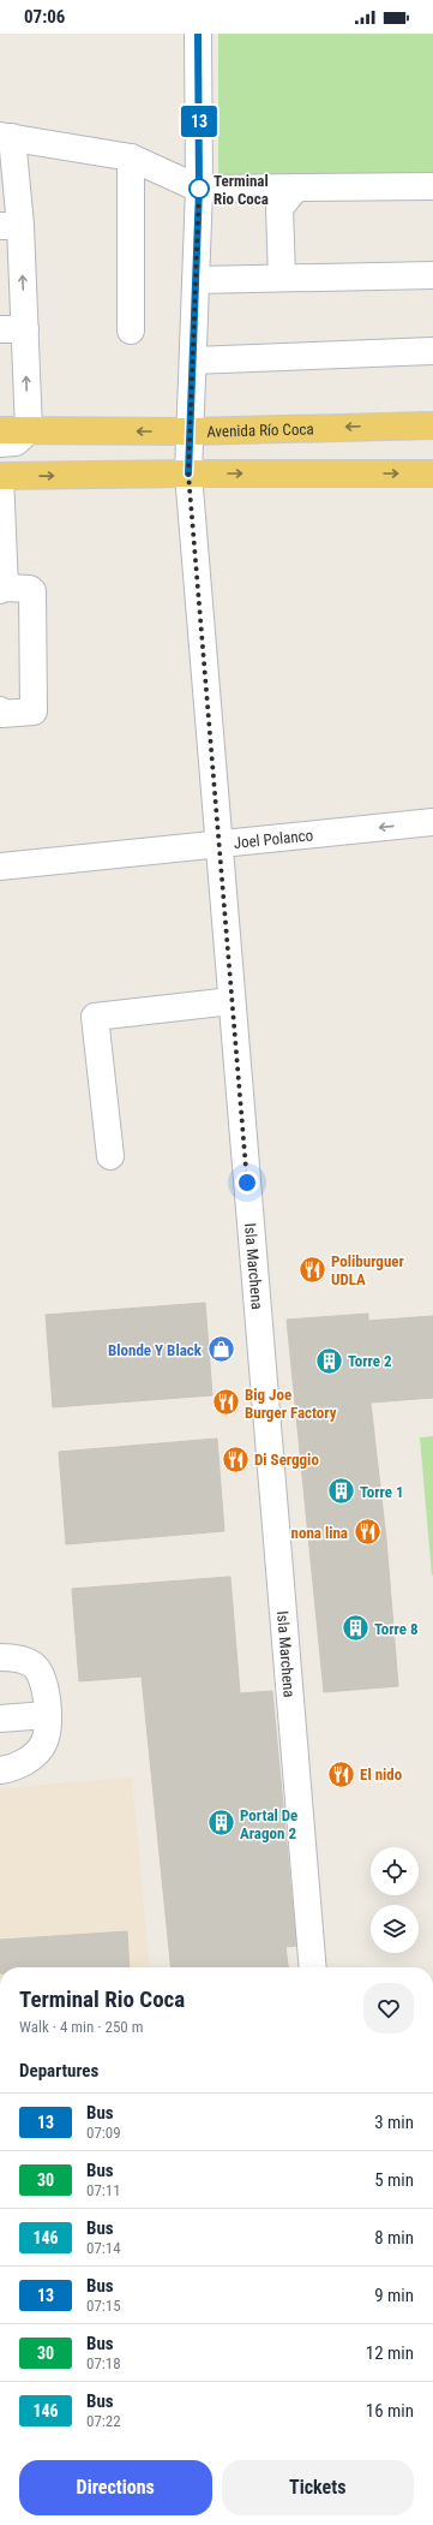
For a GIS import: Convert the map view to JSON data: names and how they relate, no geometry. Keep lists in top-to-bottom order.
{
  "streets": {
    "main road": ["Avenida Río Coca"],
    "street": ["Joel Polanco", "Isla Marchena"]
  },
  "crossings": [
    ["Avenida Río Coca", "Isla Marchena"],
    ["Joel Polanco", "Isla Marchena"]
  ],
  "one_way": ["Joel Polanco"],
  "places": {
    "other": ["Terminal Rio Coca"],
    "restaurant": [
      "Poliburguer UDLA",
      "Big Joe Burger Factory",
      "Di Serggio",
      "nona lina",
      "El nido"
    ],
    "shop": ["Blonde Y Black"],
    "building": [
      "Torre 2",
      "Torre 1",
      "Torre 8",
      "Portal De Aragon 2"
    ]
  },
  "lines": ["bus line 13"],
  "page": {
    "status": "07:06",
    "on_map": "13",
    "heading": [
      ["Terminal Rio Coca", "Walk · 4 min · 250 m"],
      "Departures"
    ],
    "list": [
      {
        "mark": "13",
        "name": "Bus",
        "note": "07:09",
        "value": "3 min"
      },
      {
        "mark": "30",
        "name": "Bus",
        "note": "07:11",
        "value": "5 min"
      },
      {
        "mark": "146",
        "name": "Bus",
        "note": "07:14",
        "value": "8 min"
      },
      {
        "mark": "13",
        "name": "Bus",
        "note": "07:15",
        "value": "9 min"
      },
      {
        "mark": "30",
        "name": "Bus",
        "note": "07:18",
        "value": "12 min"
      },
      {
        "mark": "146",
        "name": "Bus",
        "note": "07:22",
        "value": "16 min"
      }
    ],
    "buttons": ["Directions", "Tickets"]
  }
}
